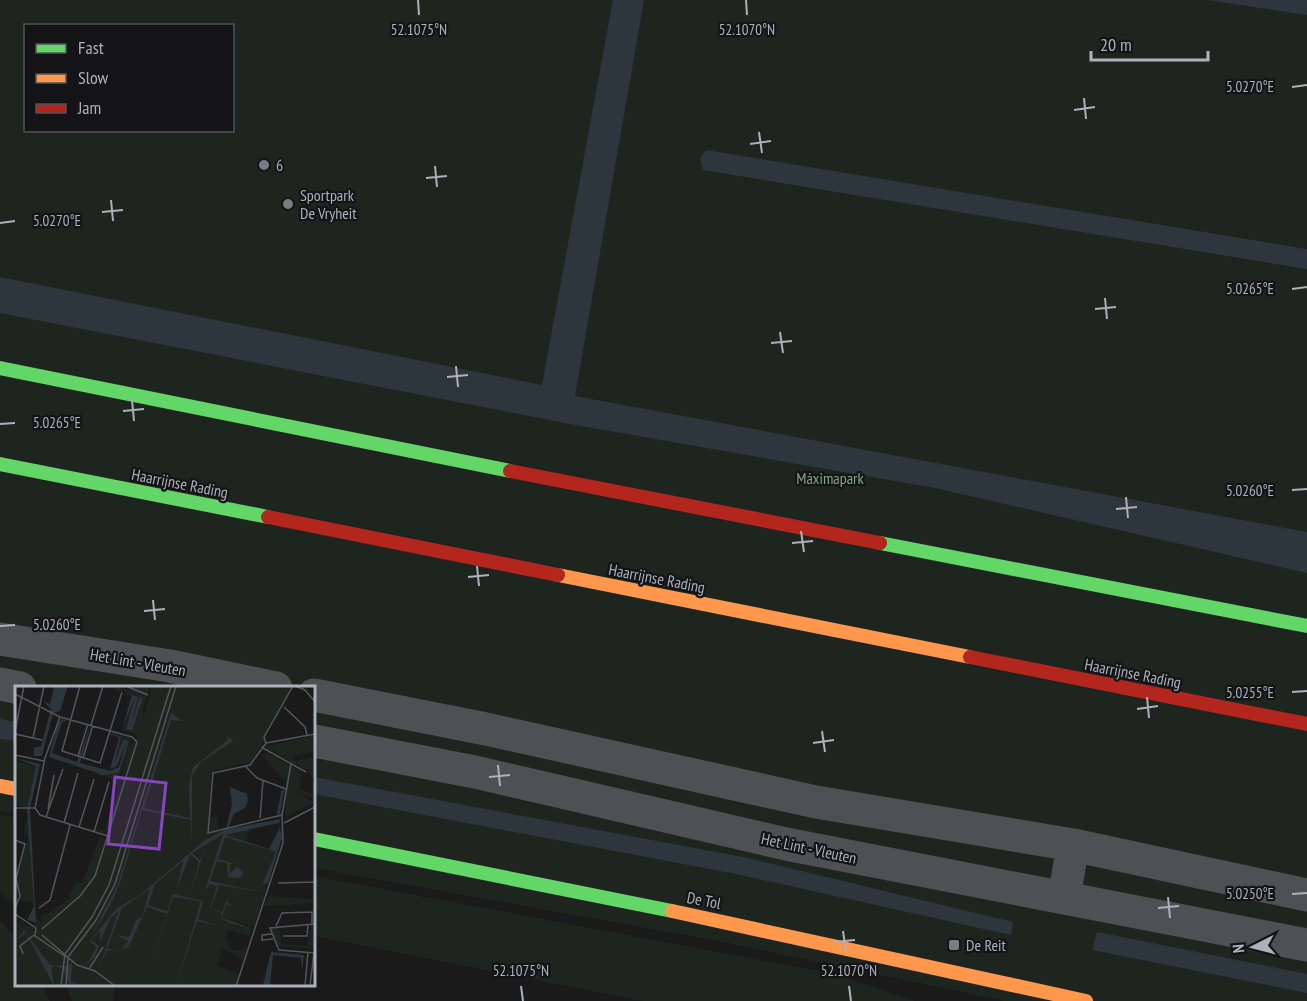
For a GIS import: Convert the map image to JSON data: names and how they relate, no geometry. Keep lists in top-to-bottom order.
{
  "streets": {
    "main road": ["Haarrijnse Rading", "De Tol"],
    "street": ["Het Lint - Vleuten"]
  },
  "parks": ["Máximapark"],
  "places": {
    "other": ["6", "Sportpark De Vryheit"],
    "transit": ["De Reit"]
  },
  "legend": ["Fast", "Slow", "Jam"],
  "scale_bar": "20 m",
  "north": "left",
  "coordinates": [
    "52.1075°N",
    "52.1070°N",
    "5.0270°E",
    "5.0265°E",
    "5.0260°E",
    "5.0255°E",
    "5.0250°E"
  ]
}
